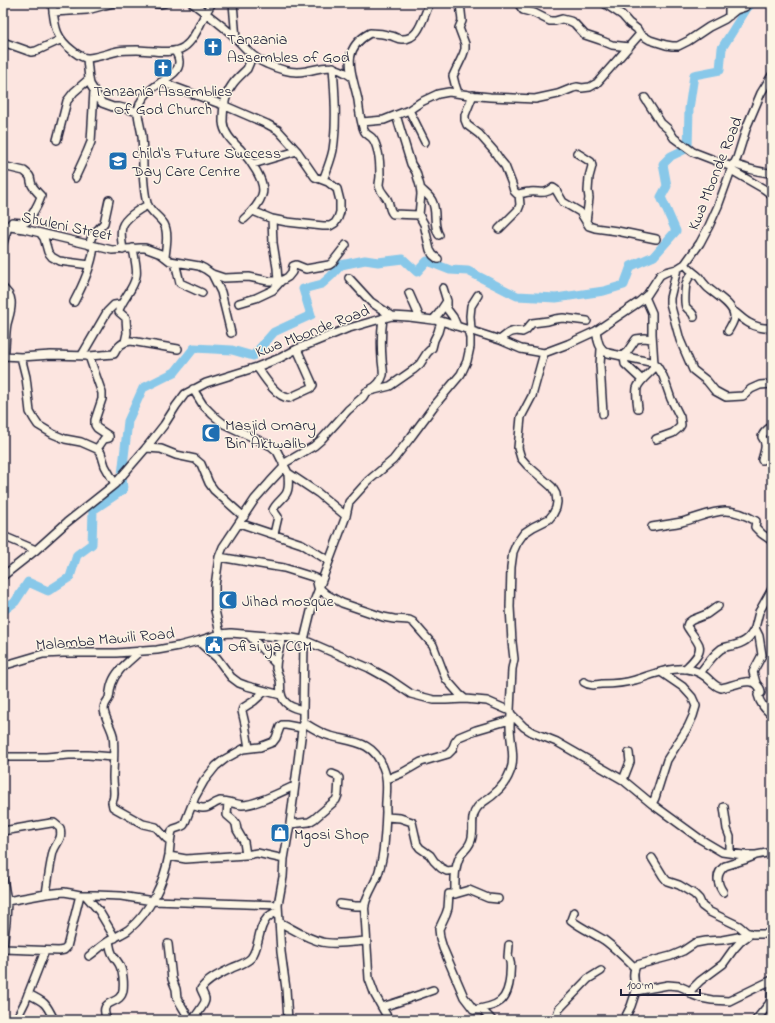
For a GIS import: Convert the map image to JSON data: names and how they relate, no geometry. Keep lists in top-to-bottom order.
{
  "streets": {
    "street": ["Kwa Mbonde Road", "Shuleni Street", "Malamba Mawili Road"]
  },
  "places": {
    "church": ["Tanzania Assembles of God", "Tanzania Assemblies Of God Church"],
    "school or university": ["child's Future Success Day Care Centre"],
    "mosque": ["Masjid Omary Bin Aktwalib", "Jihad mosque"],
    "public building": ["Ofisi ya CCM"],
    "shop": ["Mgosi Shop"]
  },
  "scale_bar": "100 m"
}
